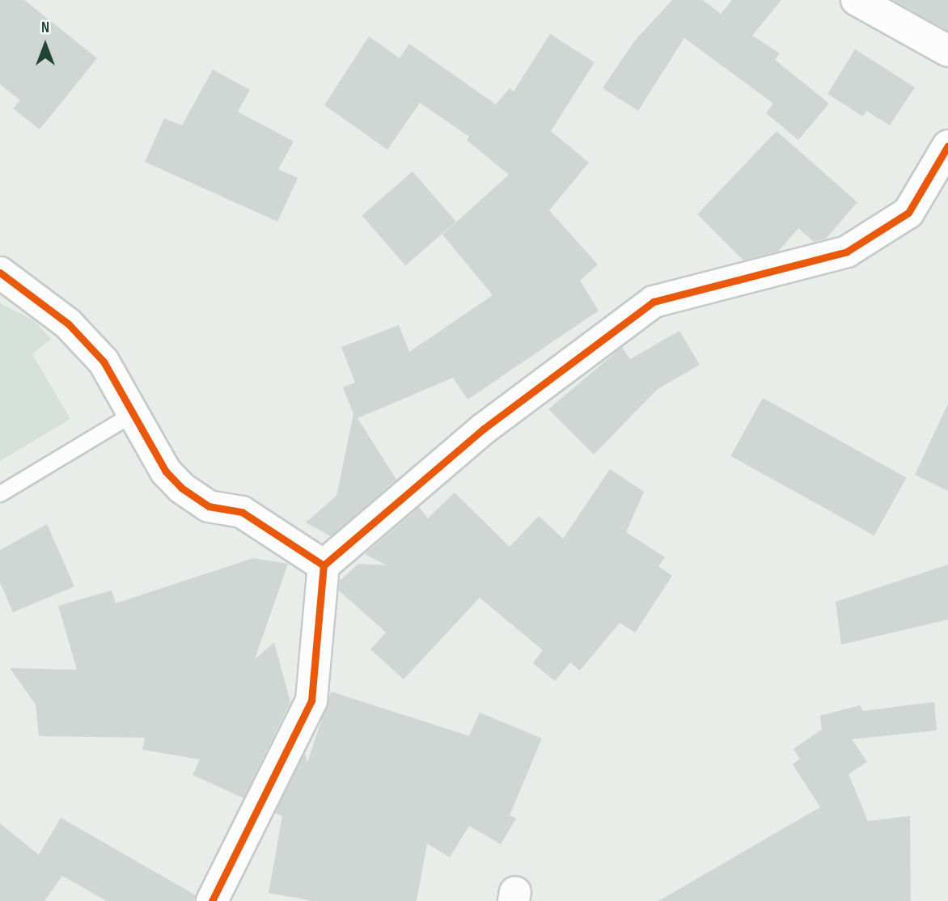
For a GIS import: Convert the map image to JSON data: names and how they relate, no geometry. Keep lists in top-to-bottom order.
{
  "north": "top"
}
